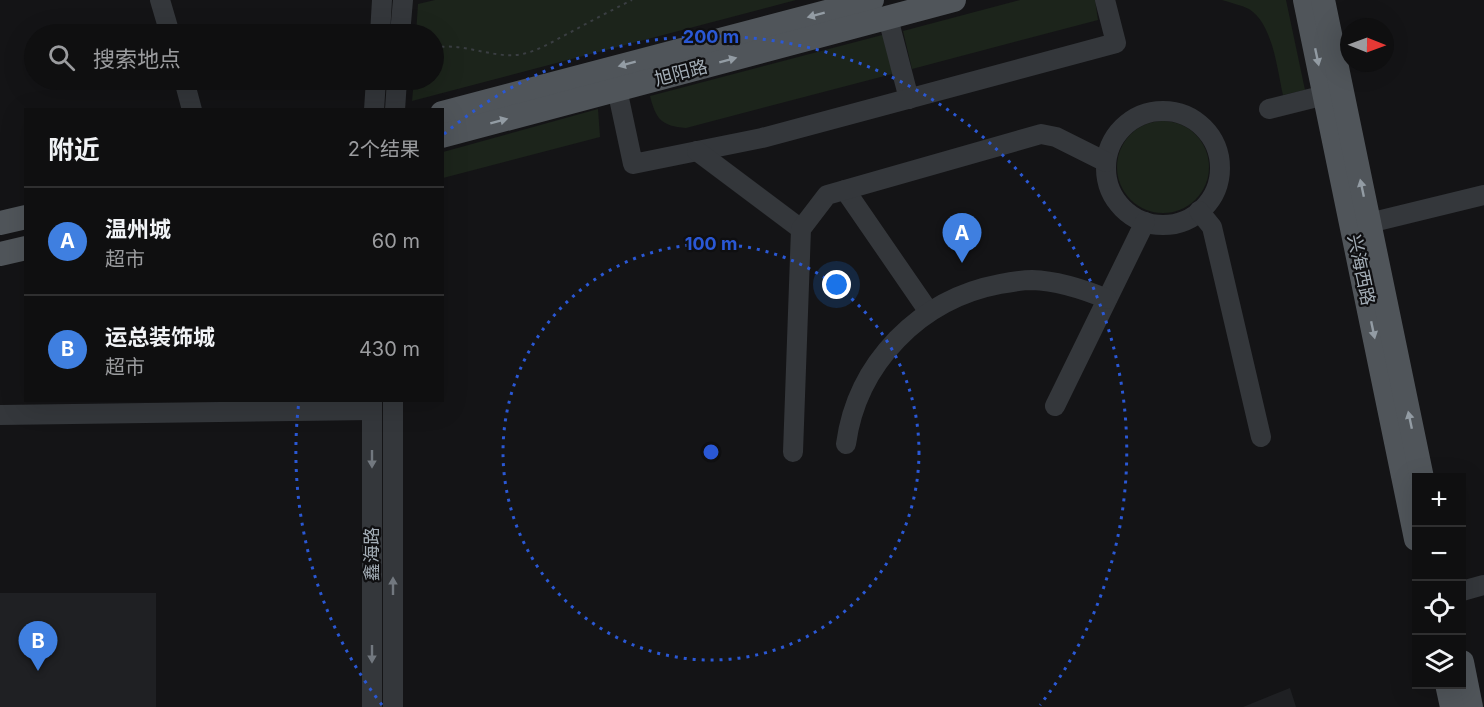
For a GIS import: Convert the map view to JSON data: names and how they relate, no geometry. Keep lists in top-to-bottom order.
{
  "streets": {
    "main road": ["旭阳路", "兴海西路"],
    "street": ["鑫海路"]
  },
  "north": "right",
  "page": {
    "search": "搜索地点",
    "heading": ["附近", "2个结果"],
    "list": [
      {
        "mark": "A",
        "name": "温州城",
        "note": "超市",
        "value": "60 m"
      },
      {
        "mark": "B",
        "name": "运总装饰城",
        "note": "超市",
        "value": "430 m"
      }
    ],
    "pins": ["A", "B"],
    "map_buttons": ["+", "−"]
  },
  "rings": ["200 m", "100 m"]
}
